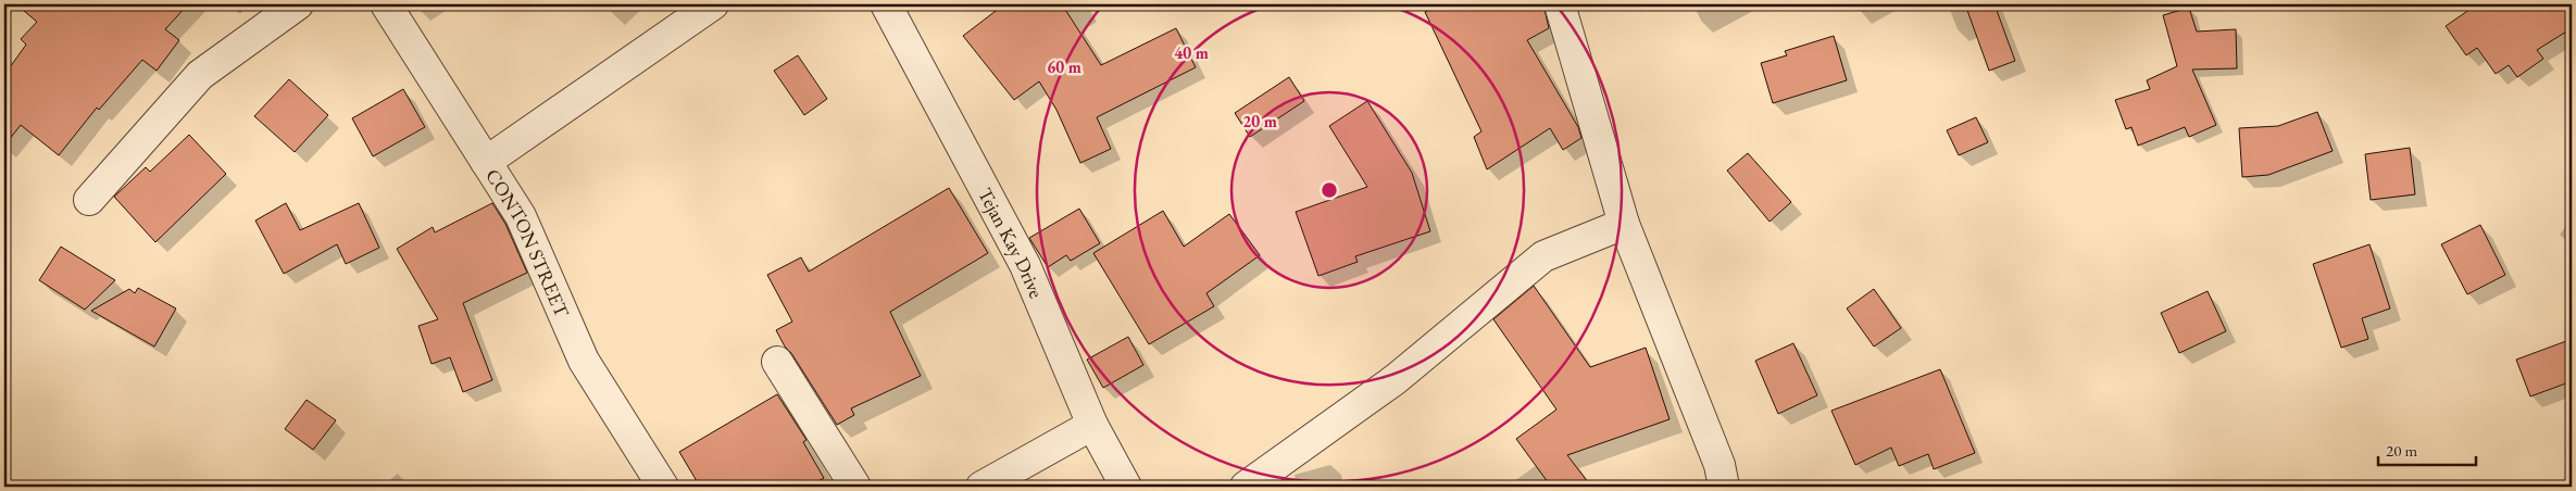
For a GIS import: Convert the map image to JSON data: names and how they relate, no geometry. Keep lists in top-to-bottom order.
{
  "streets": {
    "street": ["CONTON STREET", "Tejan Kay Drive"]
  },
  "scale_bar": "20 m",
  "rings": ["40 m", "60 m", "20 m"]
}
